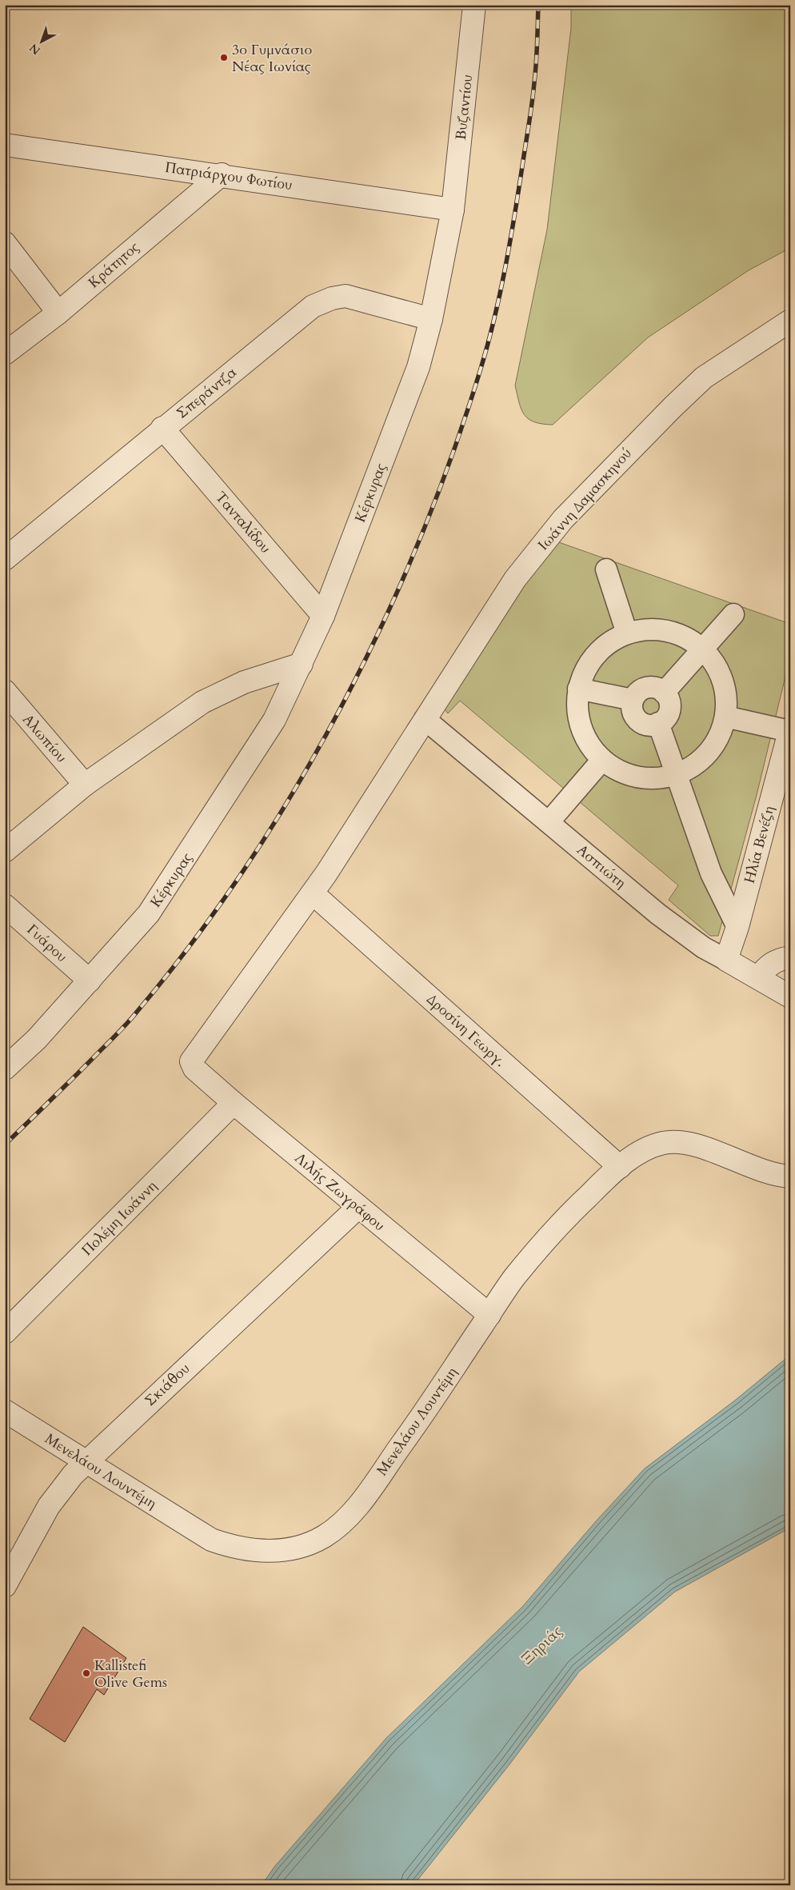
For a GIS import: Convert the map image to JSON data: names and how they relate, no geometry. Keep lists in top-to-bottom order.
{
  "streets": {
    "street": [
      "Βυζαντίου",
      "Πατριάρχου Φωτίου",
      "Κράτητος",
      "Σπεράντζα",
      "Κέρκυρας",
      "Ιωάννη Δαμασκηνού",
      "Τανταλίδου",
      "Αλωπίου",
      "Ηλία Βενέζη",
      "Ασπιώτη",
      "Γυάρου",
      "Δροσίνη Γεωργ.",
      "Λιλής Ζωγράφου",
      "Πολέμη Ιωάννη",
      "Σκιάθου",
      "Μενελάου Λουντέμη"
    ]
  },
  "crossings": [
    ["Βυζαντίου", "Πατριάρχου Φωτίου"],
    ["Βυζαντίου", "Σπεράντζα"],
    ["Βυζαντίου", "Κέρκυρας"],
    ["Πατριάρχου Φωτίου", "Κράτητος"],
    ["Σπεράντζα", "Κέρκυρας"],
    ["Σπεράντζα", "Τανταλίδου"],
    ["Κέρκυρας", "Τανταλίδου"],
    ["Κέρκυρας", "Γυάρου"],
    ["Ιωάννη Δαμασκηνού", "Ασπιώτη"],
    ["Ιωάννη Δαμασκηνού", "Δροσίνη Γεωργ."],
    ["Ιωάννη Δαμασκηνού", "Λιλής Ζωγράφου"],
    ["Ηλία Βενέζη", "Ασπιώτη"],
    ["Δροσίνη Γεωργ.", "Μενελάου Λουντέμη"],
    ["Λιλής Ζωγράφου", "Πολέμη Ιωάννη"],
    ["Λιλής Ζωγράφου", "Σκιάθου"],
    ["Λιλής Ζωγράφου", "Μενελάου Λουντέμη"],
    ["Σκιάθου", "Μενελάου Λουντέμη"]
  ],
  "water": ["Ξηριάς"],
  "places": ["3ο Γυμνάσιο Νέας Ιωνίας", "Kallistefi Olive Gems"],
  "north": "bottom left"
}
